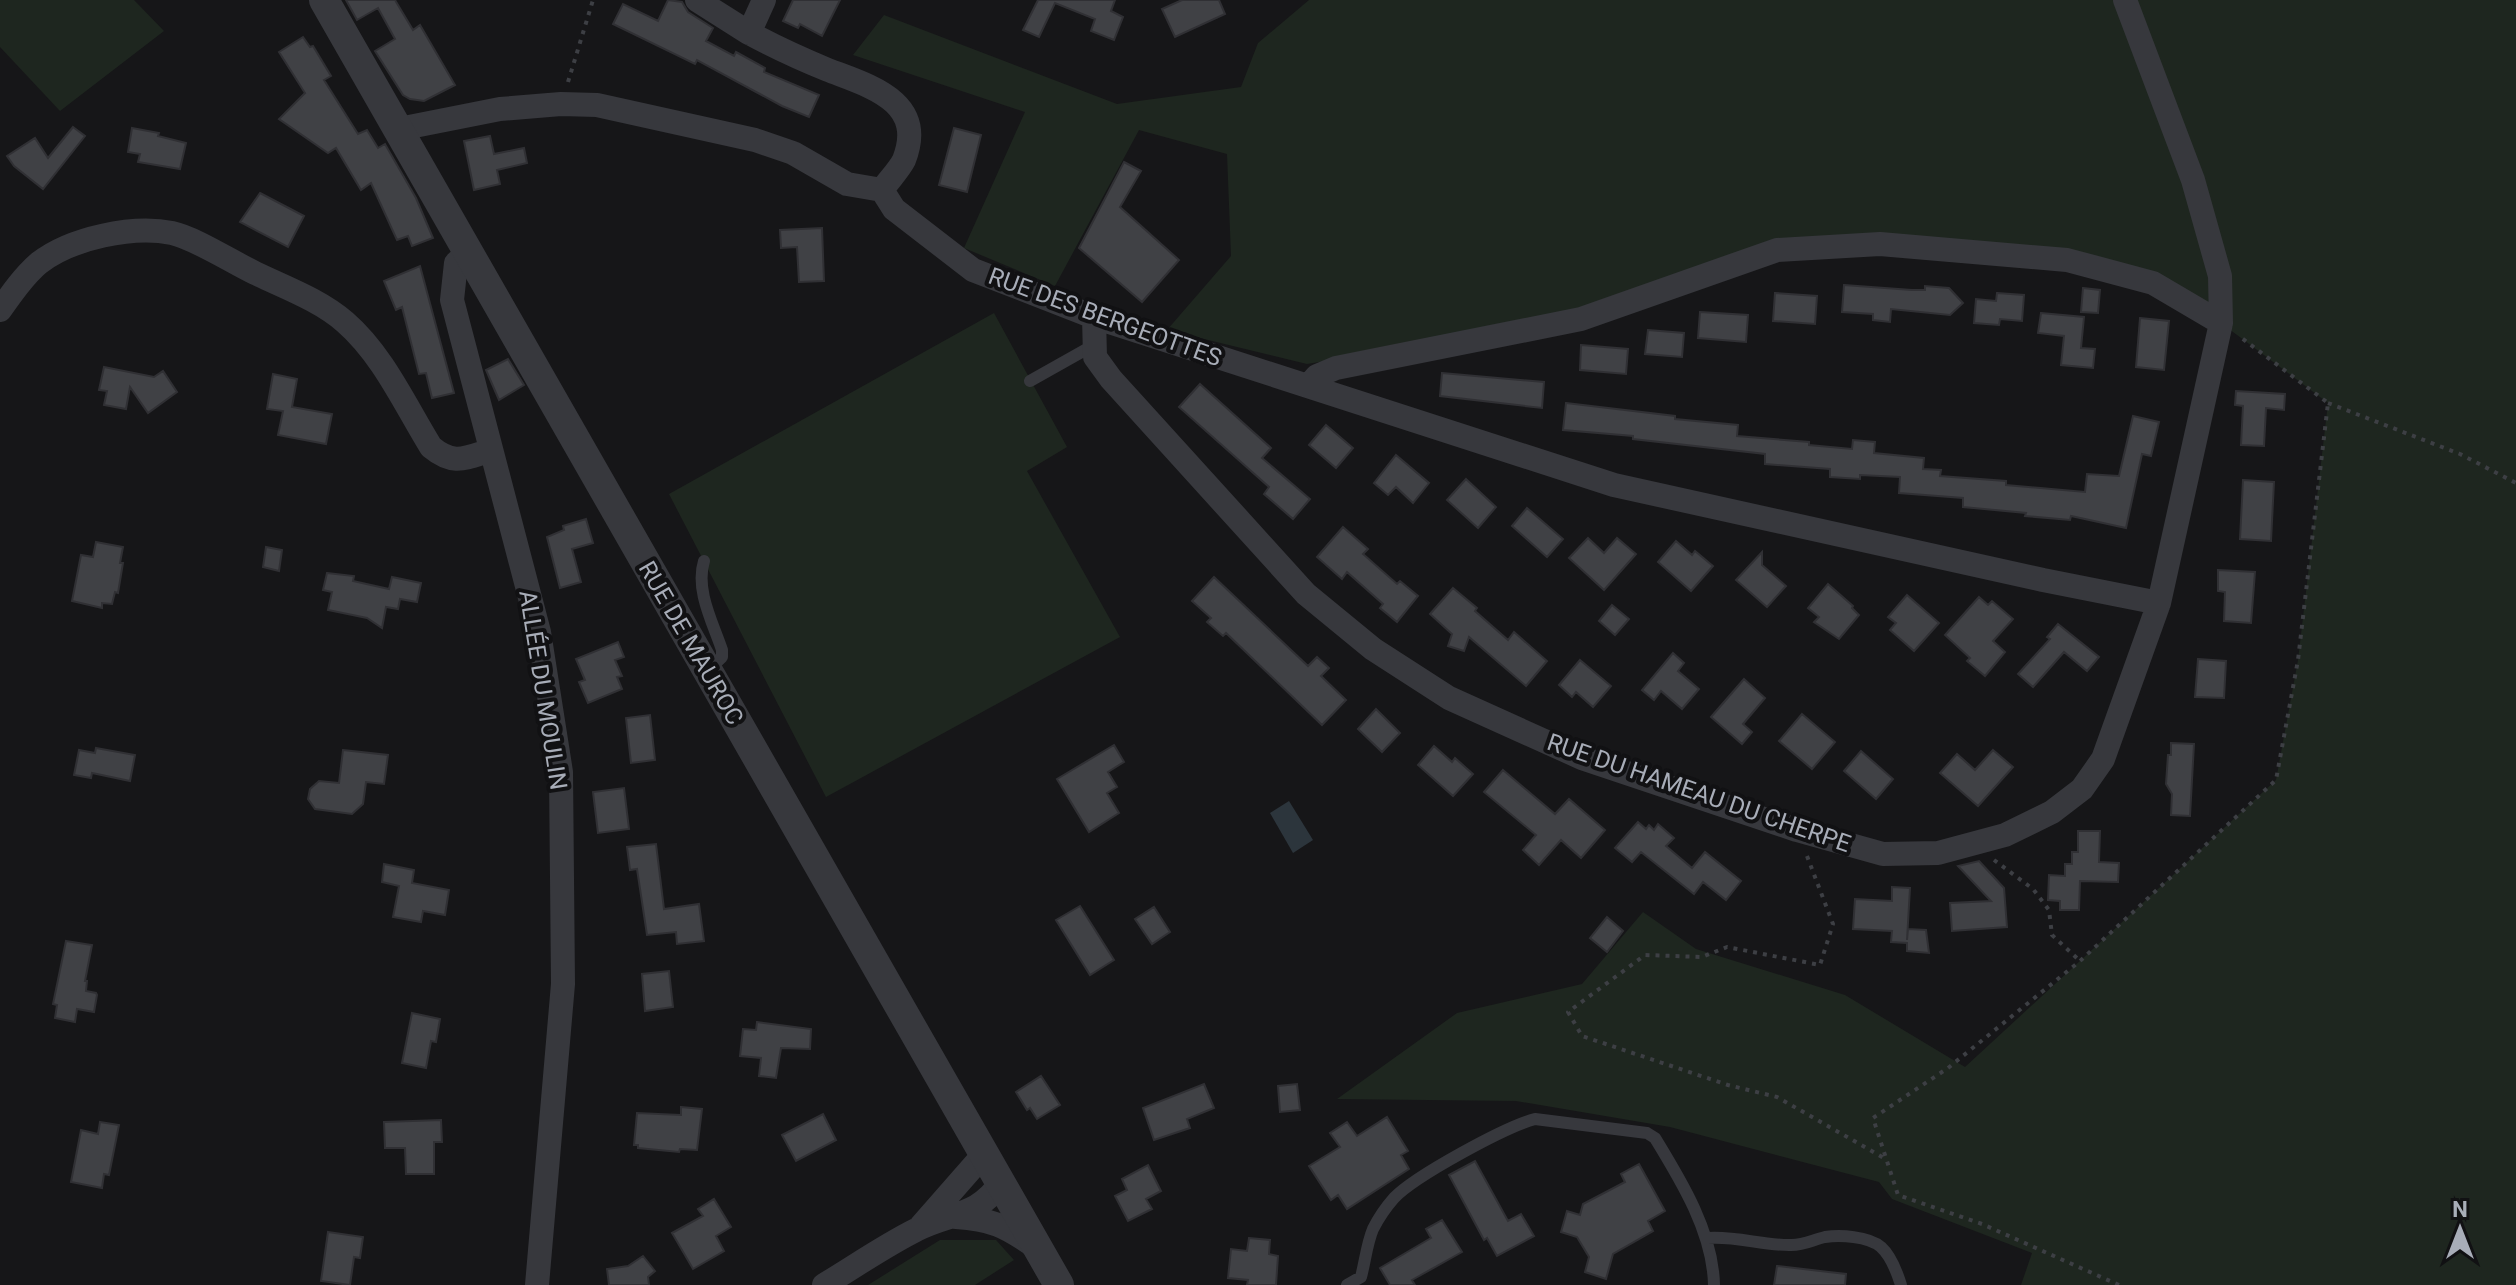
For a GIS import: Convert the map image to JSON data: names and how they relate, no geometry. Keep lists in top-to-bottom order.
{
  "streets": {
    "street": [
      "RUE DES BERGEOTTES",
      "RUE DE MAUROC",
      "ALLÉE DU MOULIN",
      "RUE DU HAMEAU DU CHERPE"
    ]
  },
  "crossings": [
    ["RUE DES BERGEOTTES", "RUE DU HAMEAU DU CHERPE"],
    ["RUE DE MAUROC", "ALLÉE DU MOULIN"]
  ],
  "north": "top"
}
